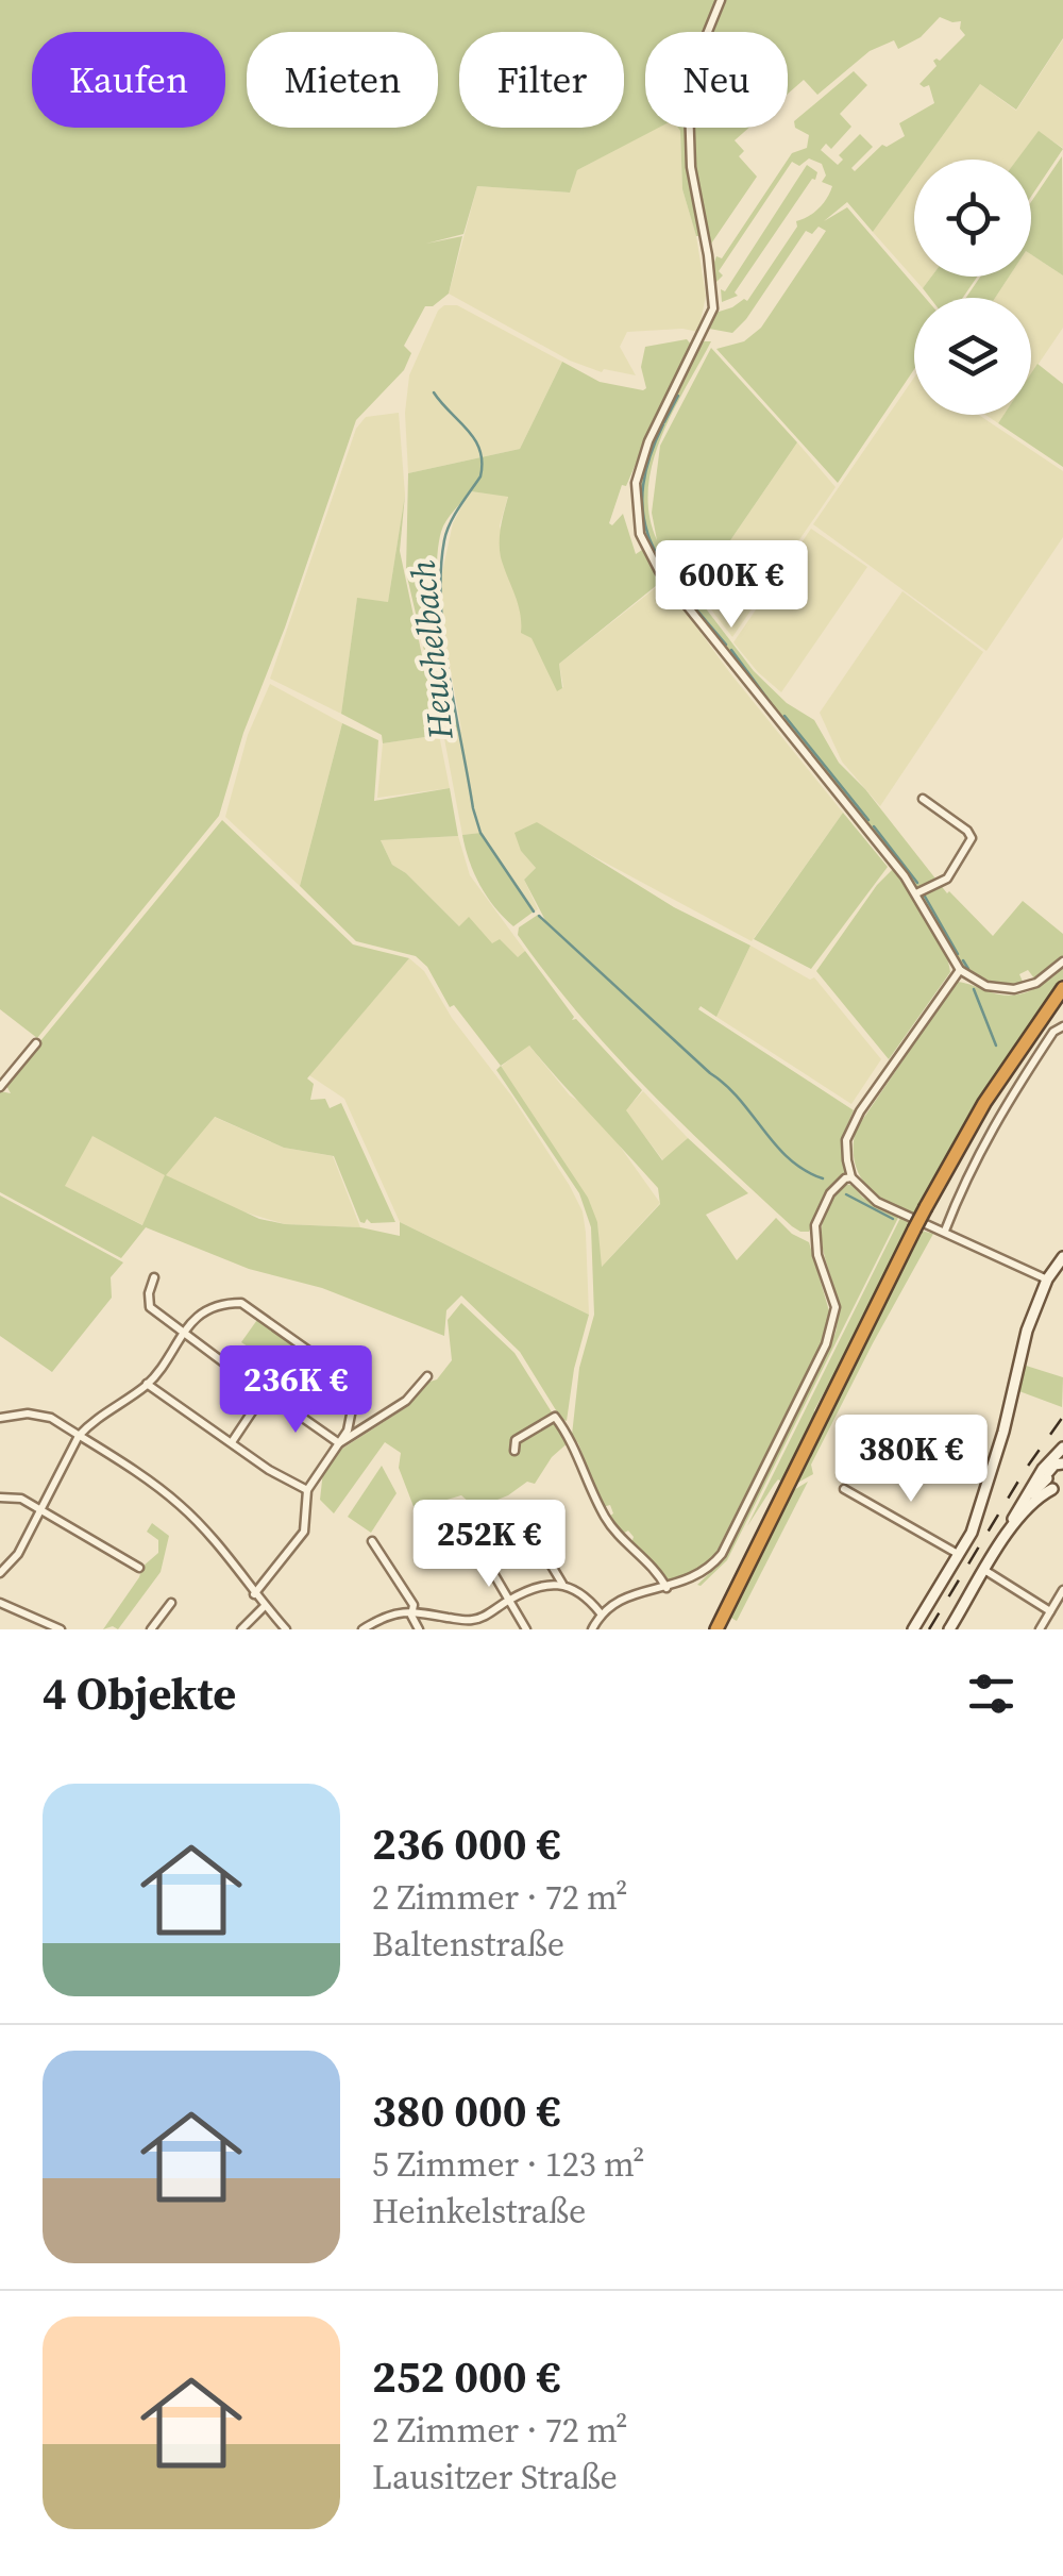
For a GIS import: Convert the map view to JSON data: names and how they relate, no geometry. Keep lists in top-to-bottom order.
{
  "water": ["Heuchelbach"],
  "page": {
    "chip": [
      "Kaufen",
      "Mieten",
      "Filter",
      "Neu"
    ],
    "price": [
      "600K €",
      "236K €",
      "380K €",
      "252K €"
    ],
    "heading": "4 Objekte",
    "list": [
      {
        "name": "236 000 €",
        "note": "2 Zimmer · 72 m² · Baltenstraße"
      },
      {
        "name": "380 000 €",
        "note": "5 Zimmer · 123 m² · Heinkelstraße"
      },
      {
        "name": "252 000 €",
        "note": "2 Zimmer · 72 m² · Lausitzer Straße"
      }
    ]
  }
}
